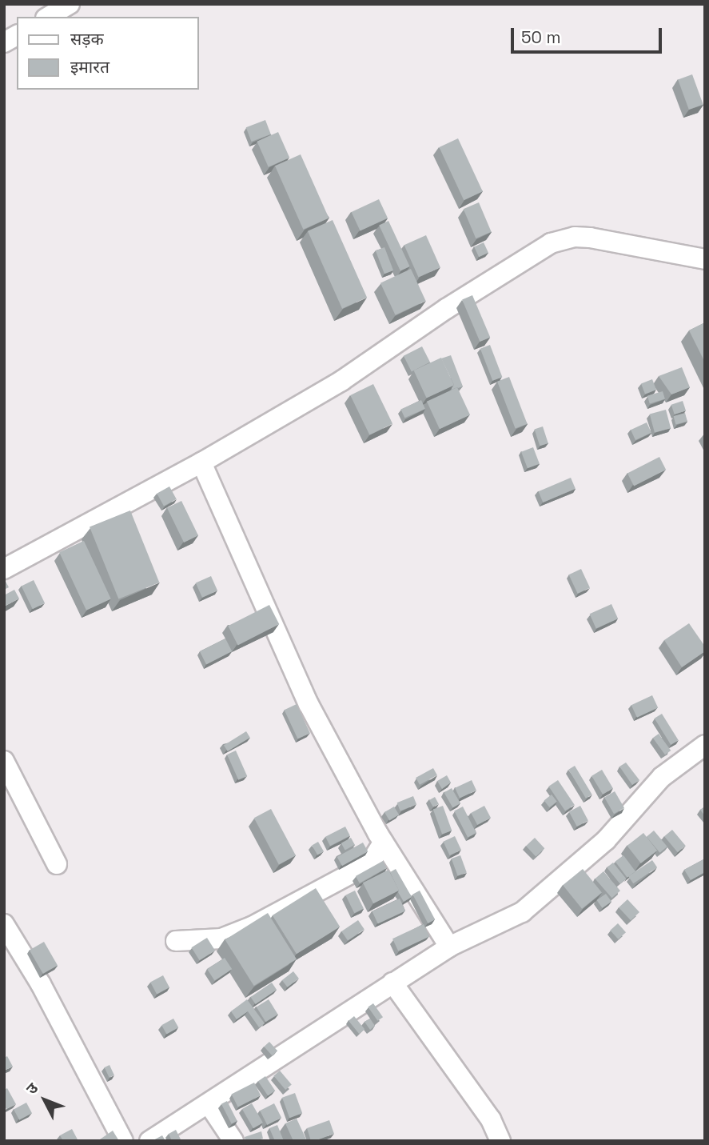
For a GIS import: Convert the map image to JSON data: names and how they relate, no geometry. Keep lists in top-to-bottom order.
{
  "legend": ["सड़क", "इमारत"],
  "scale_bar": "50 m",
  "north": "top left"
}
